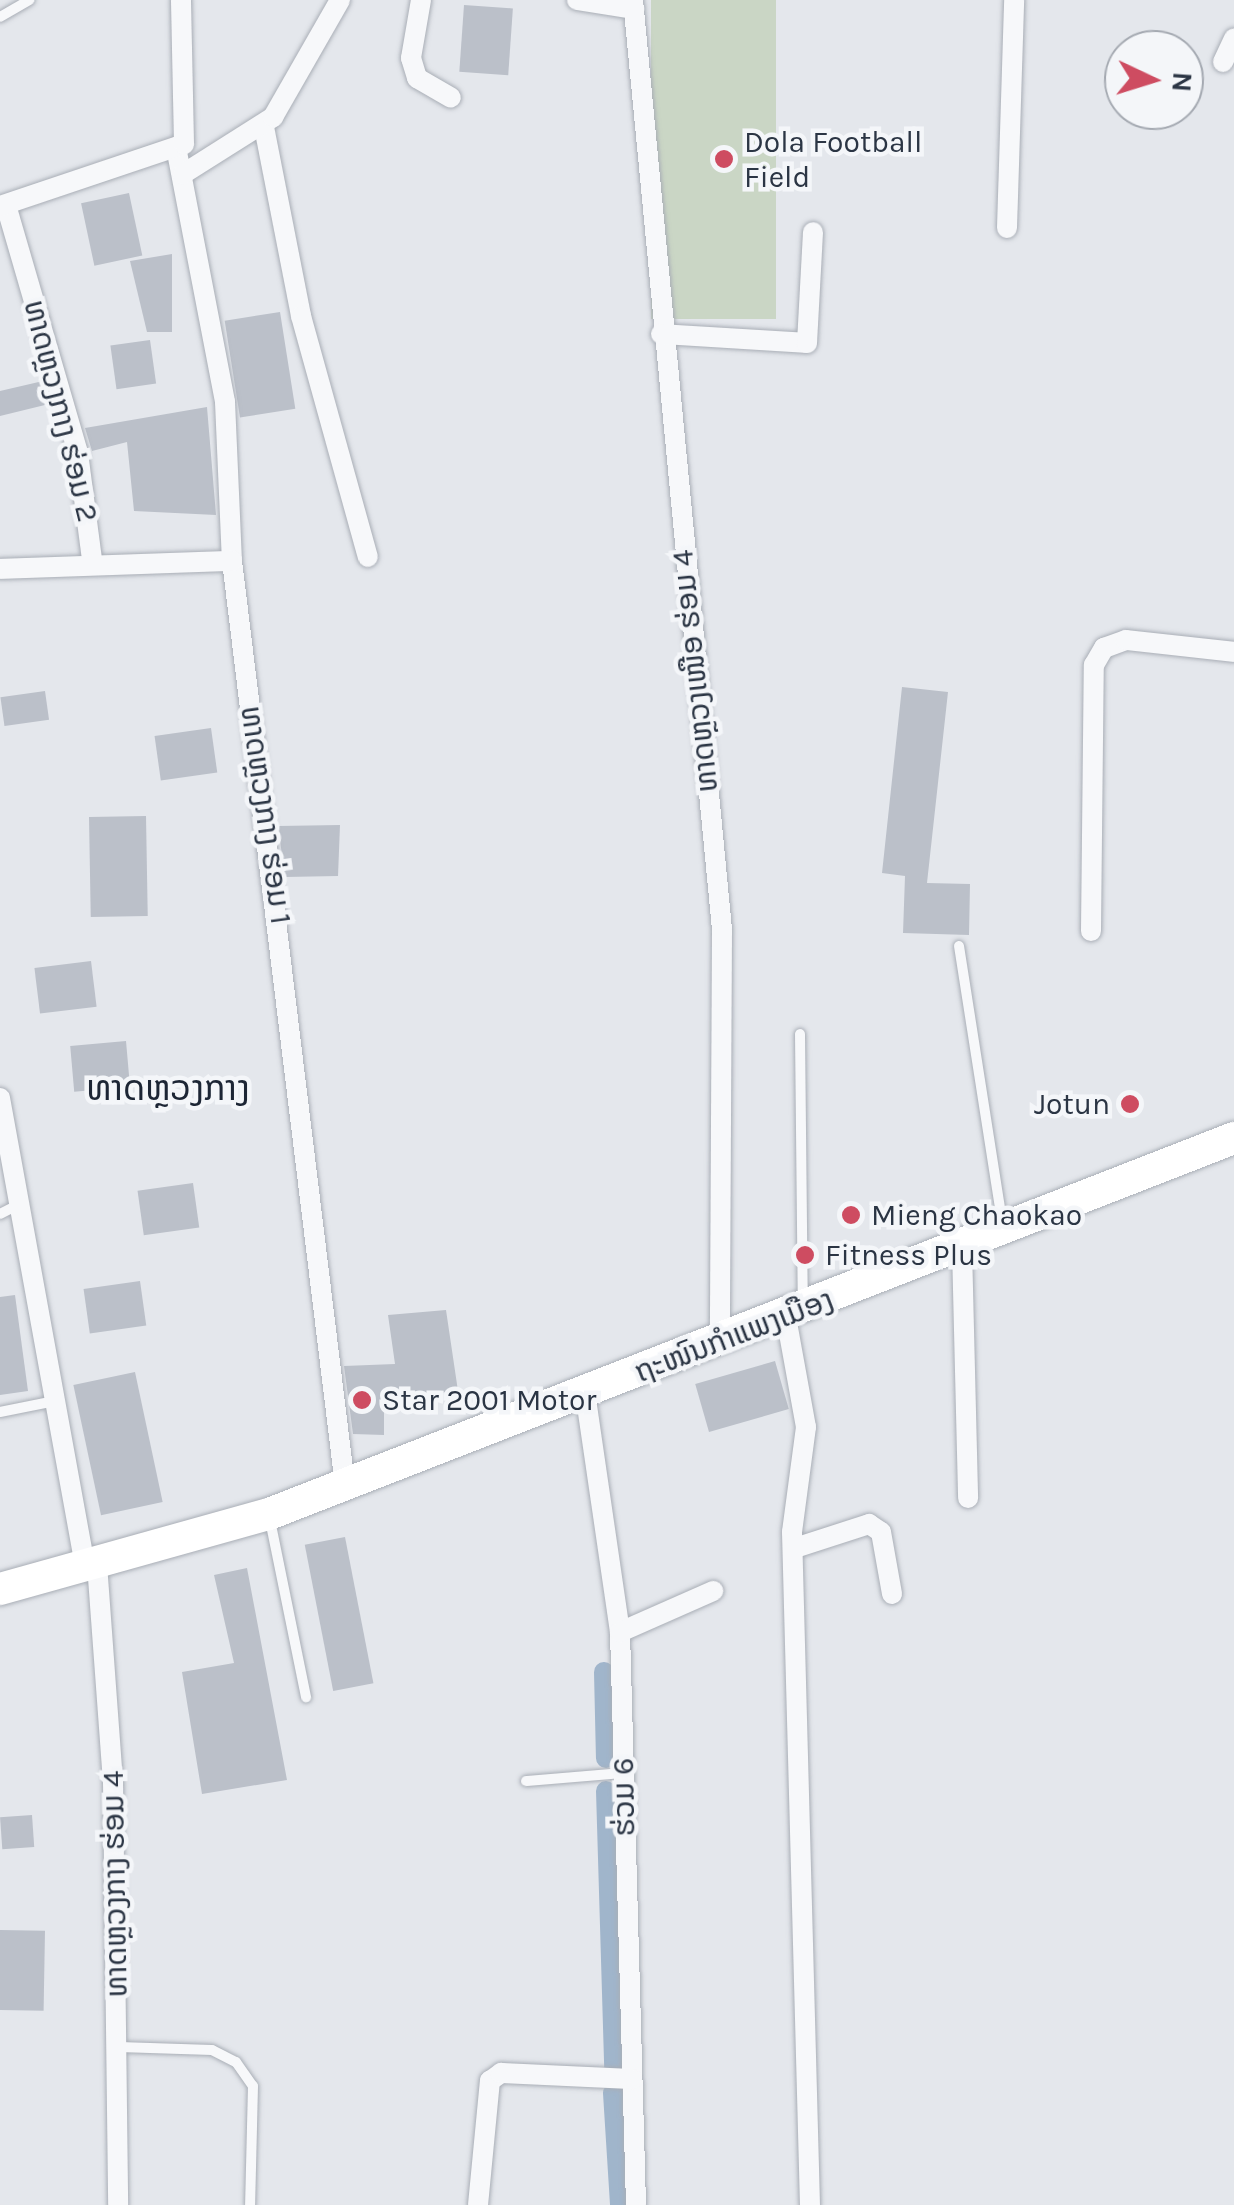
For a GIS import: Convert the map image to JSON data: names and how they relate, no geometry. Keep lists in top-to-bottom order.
{
  "streets": {
    "main road": ["ຖະໜົນກຳແພງເມືອງ"],
    "street": [
      "ທາດຫຼວງກາງ ຮ່ອມ 2",
      "ທາດຫຼວງເໜືອ ຮ່ອມ 4",
      "ທາດຫຼວງກາງ ຮ່ອມ 1",
      "ຮ່ວມ 6",
      "ທາດຫຼວງກາງ ຮ່ອມ 4"
    ]
  },
  "crossings": [
    ["ທາດຫຼວງເໜືອ ຮ່ອມ 4", "ຖະໜົນກຳແພງເມືອງ"],
    ["ທາດຫຼວງກາງ ຮ່ອມ 1", "ຖະໜົນກຳແພງເມືອງ"],
    ["ຖະໜົນກຳແພງເມືອງ", "ຮ່ວມ 6"],
    ["ຖະໜົນກຳແພງເມືອງ", "ທາດຫຼວງກາງ ຮ່ອມ 4"]
  ],
  "districts": ["ທາດຫຼວງກາງ"],
  "places": [
    "Dola Football Field",
    "Jotun",
    "Mieng Chaokao",
    "Fitness Plus",
    "Star 2001 Motor"
  ],
  "north": "right"
}
